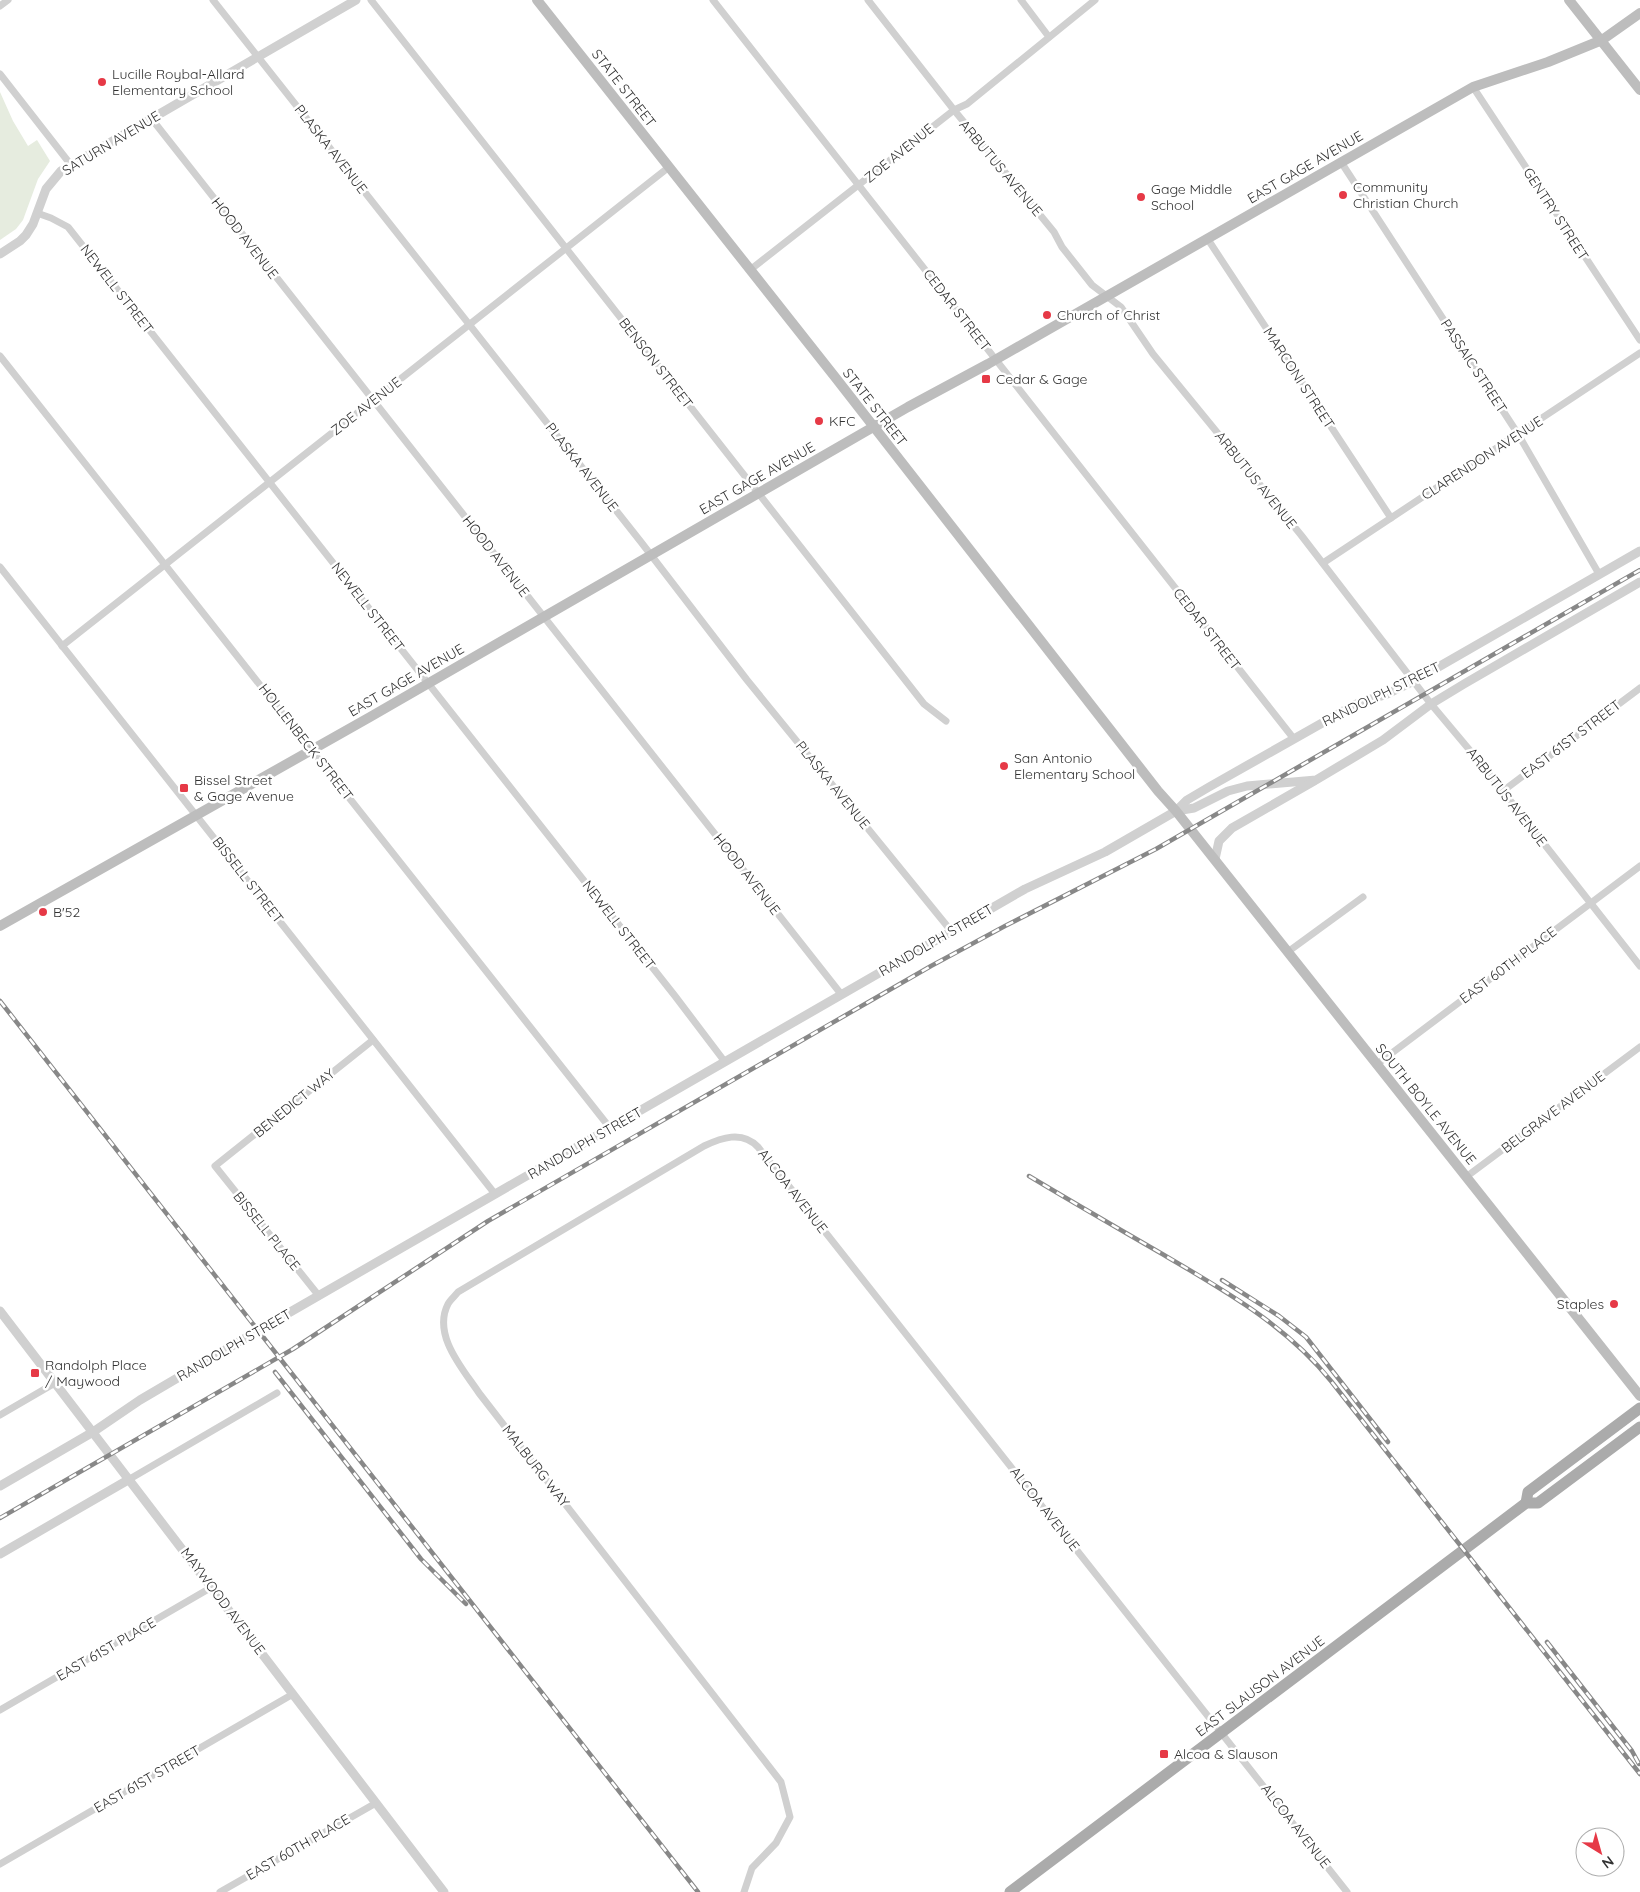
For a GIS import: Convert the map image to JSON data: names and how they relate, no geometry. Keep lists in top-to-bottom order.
{
  "streets": {
    "main road": [
      "STATE STREET",
      "EAST GAGE AVENUE",
      "SOUTH BOYLE AVENUE",
      "EAST SLAUSON AVENUE"
    ],
    "street": [
      "SATURN AVENUE",
      "PLASKA AVENUE",
      "ZOE AVENUE",
      "ARBUTUS AVENUE",
      "GENTRY STREET",
      "HOOD AVENUE",
      "NEWELL STREET",
      "CEDAR STREET",
      "BENSON STREET",
      "PASSAIC STREET",
      "MARCONI STREET",
      "CLARENDON AVENUE",
      "RANDOLPH STREET",
      "EAST 61ST STREET",
      "HOLLENBECK STREET",
      "BISSELL STREET",
      "EAST 60TH PLACE",
      "BENEDICT WAY",
      "BELGRAVE AVENUE",
      "ALCOA AVENUE",
      "BISSELL PLACE",
      "MALBURG WAY",
      "MAYWOOD AVENUE",
      "EAST 61ST PLACE"
    ]
  },
  "crossings": [
    ["STATE STREET", "ZOE AVENUE"],
    ["STATE STREET", "EAST GAGE AVENUE"],
    ["STATE STREET", "RANDOLPH STREET"],
    ["STATE STREET", "SOUTH BOYLE AVENUE"],
    ["SATURN AVENUE", "PLASKA AVENUE"],
    ["SATURN AVENUE", "HOOD AVENUE"],
    ["SATURN AVENUE", "NEWELL STREET"],
    ["PLASKA AVENUE", "ZOE AVENUE"],
    ["PLASKA AVENUE", "EAST GAGE AVENUE"],
    ["PLASKA AVENUE", "RANDOLPH STREET"],
    ["ZOE AVENUE", "ARBUTUS AVENUE"],
    ["ZOE AVENUE", "HOOD AVENUE"],
    ["ZOE AVENUE", "NEWELL STREET"],
    ["ZOE AVENUE", "CEDAR STREET"],
    ["ZOE AVENUE", "BENSON STREET"],
    ["ZOE AVENUE", "HOLLENBECK STREET"],
    ["ZOE AVENUE", "BISSELL STREET"],
    ["EAST GAGE AVENUE", "ARBUTUS AVENUE"],
    ["EAST GAGE AVENUE", "GENTRY STREET"],
    ["EAST GAGE AVENUE", "HOOD AVENUE"],
    ["EAST GAGE AVENUE", "NEWELL STREET"],
    ["EAST GAGE AVENUE", "CEDAR STREET"],
    ["EAST GAGE AVENUE", "BENSON STREET"],
    ["EAST GAGE AVENUE", "PASSAIC STREET"],
    ["EAST GAGE AVENUE", "MARCONI STREET"],
    ["EAST GAGE AVENUE", "HOLLENBECK STREET"],
    ["EAST GAGE AVENUE", "BISSELL STREET"],
    ["ARBUTUS AVENUE", "CLARENDON AVENUE"],
    ["ARBUTUS AVENUE", "RANDOLPH STREET"],
    ["ARBUTUS AVENUE", "EAST 61ST STREET"],
    ["ARBUTUS AVENUE", "EAST 60TH PLACE"],
    ["HOOD AVENUE", "RANDOLPH STREET"],
    ["NEWELL STREET", "RANDOLPH STREET"],
    ["CEDAR STREET", "RANDOLPH STREET"],
    ["PASSAIC STREET", "CLARENDON AVENUE"],
    ["PASSAIC STREET", "RANDOLPH STREET"],
    ["MARCONI STREET", "CLARENDON AVENUE"],
    ["RANDOLPH STREET", "HOLLENBECK STREET"],
    ["RANDOLPH STREET", "BISSELL STREET"],
    ["RANDOLPH STREET", "BISSELL PLACE"],
    ["RANDOLPH STREET", "MAYWOOD AVENUE"],
    ["EAST 61ST STREET", "MAYWOOD AVENUE"],
    ["BISSELL STREET", "BENEDICT WAY"],
    ["EAST 60TH PLACE", "SOUTH BOYLE AVENUE"],
    ["EAST 60TH PLACE", "MAYWOOD AVENUE"],
    ["BENEDICT WAY", "BISSELL PLACE"],
    ["SOUTH BOYLE AVENUE", "BELGRAVE AVENUE"],
    ["ALCOA AVENUE", "MALBURG WAY"],
    ["ALCOA AVENUE", "EAST SLAUSON AVENUE"],
    ["MAYWOOD AVENUE", "EAST 61ST PLACE"]
  ],
  "places": {
    "other": [
      "Lucille Roybal-Allard Elementary School",
      "Community Christian Church",
      "Gage Middle School",
      "Church of Christ",
      "KFC",
      "San Antonio Elementary School",
      "B'52",
      "Staples"
    ],
    "transit": [
      "Cedar & Gage",
      "Bissel Street & Gage Avenue",
      "Randolph Place / Maywood",
      "Alcoa & Slauson"
    ]
  },
  "north": "bottom right"
}
